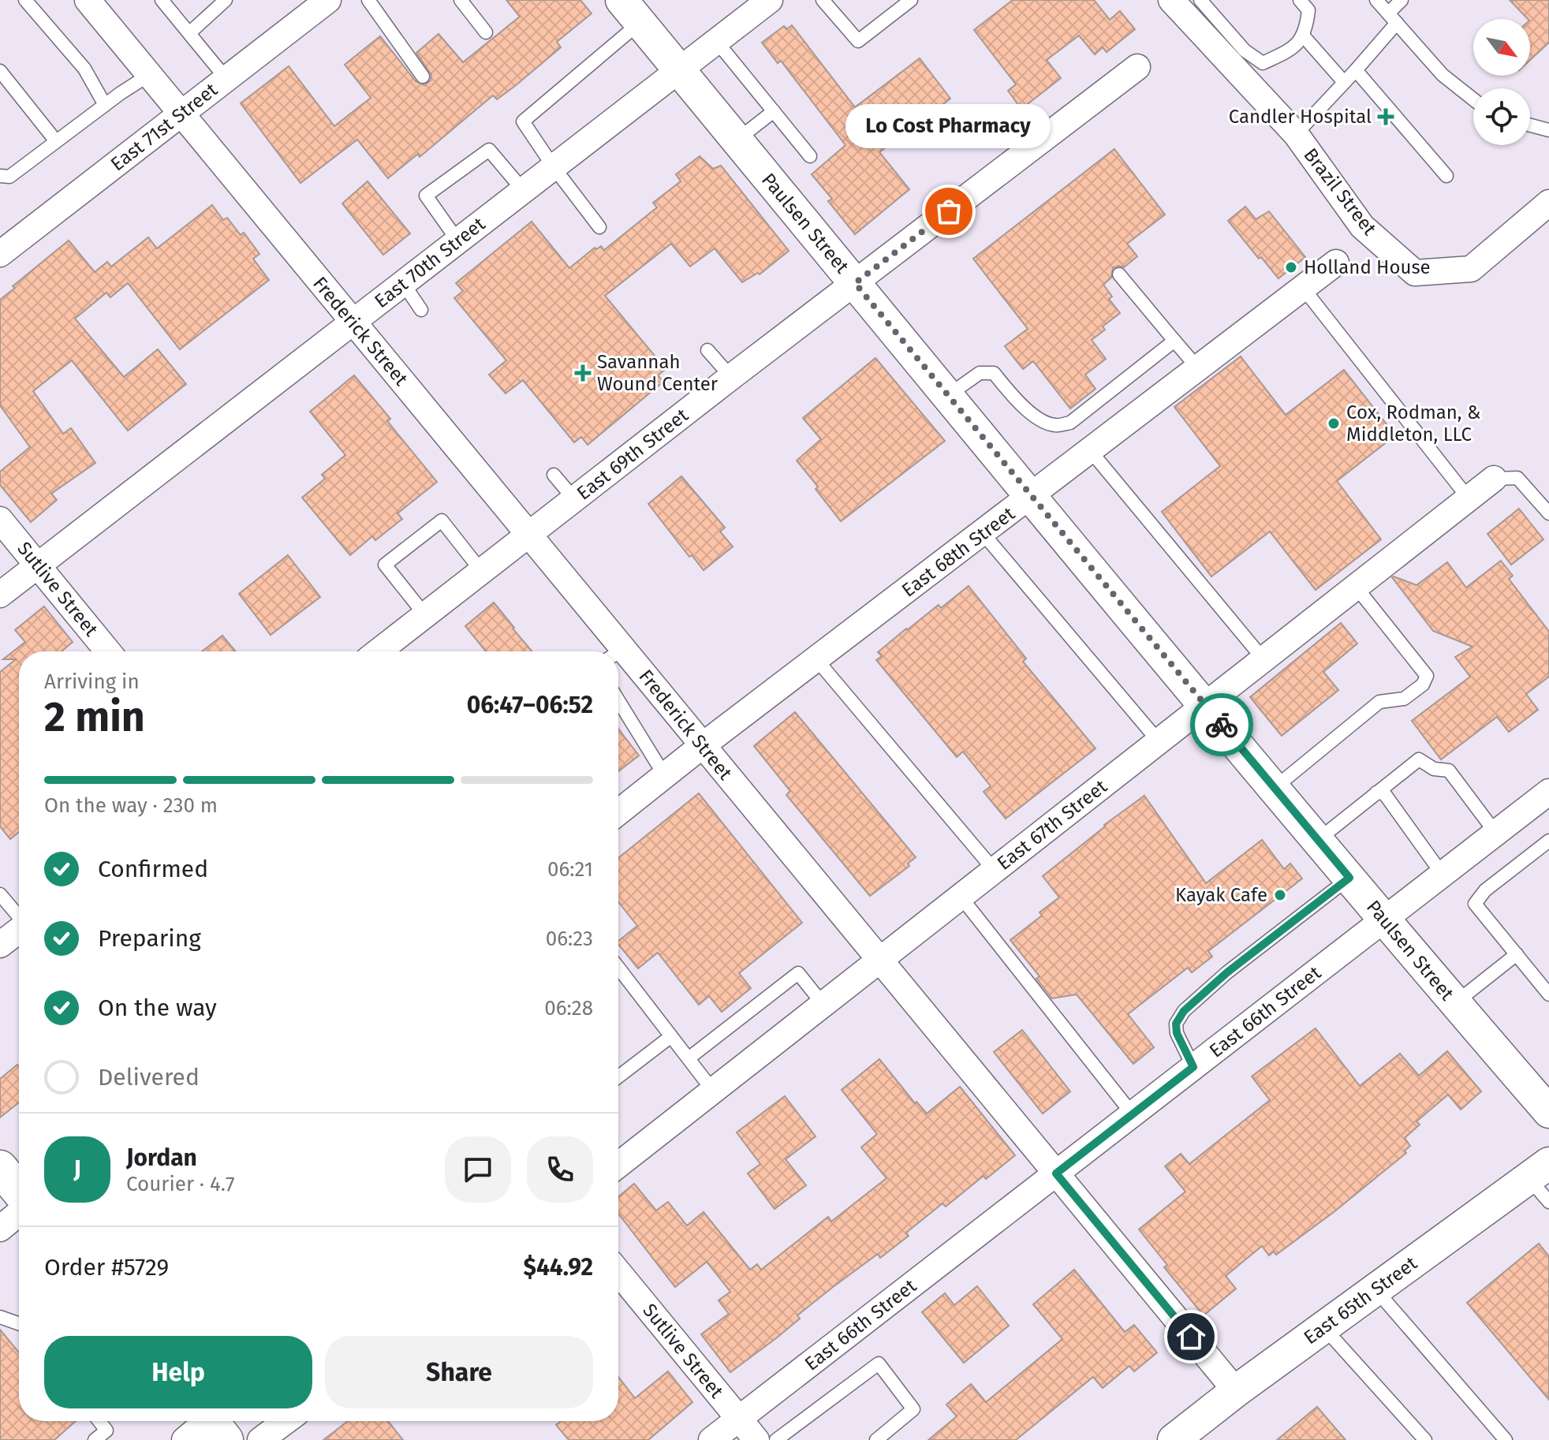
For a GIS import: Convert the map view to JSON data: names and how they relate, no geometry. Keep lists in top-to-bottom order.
{
  "streets": {
    "street": [
      "East 71st Street",
      "Brazil Street",
      "Paulsen Street",
      "East 70th Street",
      "Frederick Street",
      "East 69th Street",
      "East 68th Street",
      "Sutlive Street",
      "East 67th Street",
      "East 66th Street",
      "East 65th Street"
    ]
  },
  "crossings": [
    ["East 71st Street", "Frederick Street"],
    ["Paulsen Street", "East 70th Street"],
    ["Paulsen Street", "East 69th Street"],
    ["Paulsen Street", "East 68th Street"],
    ["Paulsen Street", "East 67th Street"],
    ["Paulsen Street", "East 66th Street"],
    ["East 70th Street", "Frederick Street"],
    ["East 70th Street", "Sutlive Street"],
    ["Frederick Street", "East 69th Street"],
    ["Frederick Street", "East 68th Street"],
    ["Frederick Street", "East 67th Street"],
    ["Frederick Street", "East 66th Street"],
    ["Frederick Street", "East 65th Street"],
    ["Sutlive Street", "East 66th Street"]
  ],
  "places": {
    "health": ["Candler Hospital", "Savannah Wound Center"],
    "other": [
      "Lo Cost Pharmacy",
      "Holland House",
      "Cox, Rodman, & Middleton, LLC",
      "Kayak Cafe"
    ]
  },
  "north": "bottom right",
  "page": {
    "bubble": "Lo Cost Pharmacy",
    "heading": ["2 min", "Arriving in", "06:47–06:52"],
    "panel": [
      "Jordan",
      "Courier · 4.7",
      "Order #5729",
      "$44.92"
    ],
    "bar": "On the way · 230 m",
    "list": [
      ["Confirmed", "06:21"],
      ["Preparing", "06:23"],
      ["On the way", "06:28"],
      "Delivered"
    ],
    "round": "J",
    "buttons": ["Help", "Share"]
  }
}
